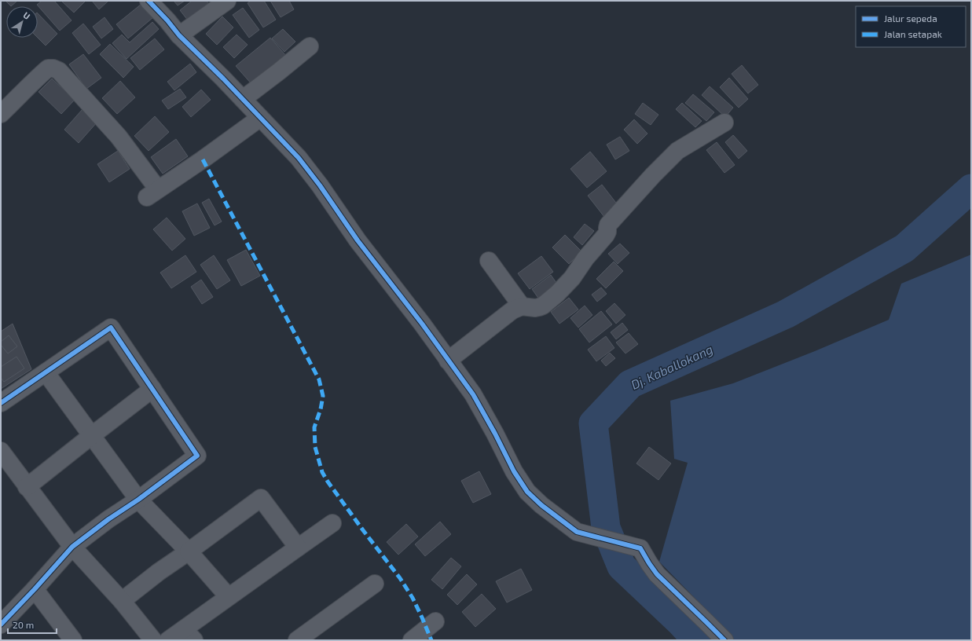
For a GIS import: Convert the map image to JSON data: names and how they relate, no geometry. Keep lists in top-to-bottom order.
{
  "water": ["Dj. Kaballokang"],
  "legend": ["Jalur sepeda", "Jalan setapak"],
  "scale_bar": "20 m",
  "north": "top right"
}
